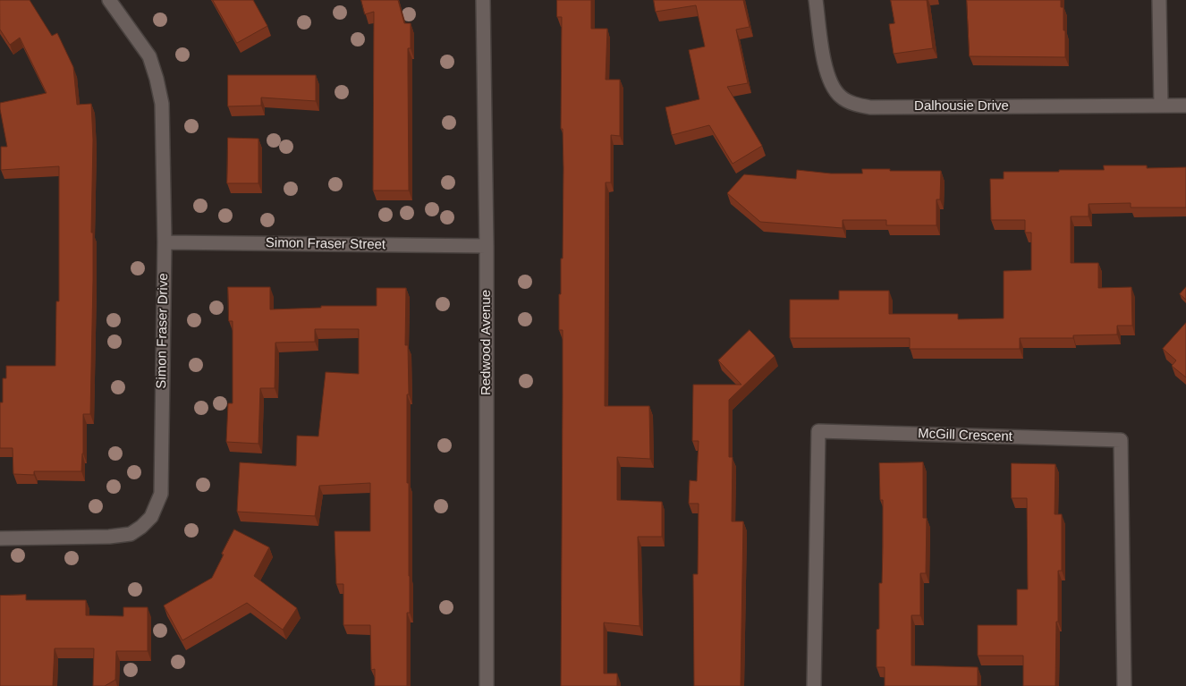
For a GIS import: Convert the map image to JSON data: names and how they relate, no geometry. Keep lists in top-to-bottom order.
{
  "streets": {
    "street": [
      "Dalhousie Drive",
      "Simon Fraser Street",
      "Simon Fraser Drive",
      "Redwood Avenue",
      "McGill Crescent"
    ]
  },
  "crossings": [
    ["Simon Fraser Street", "Simon Fraser Drive"],
    ["Simon Fraser Street", "Redwood Avenue"]
  ]
}
